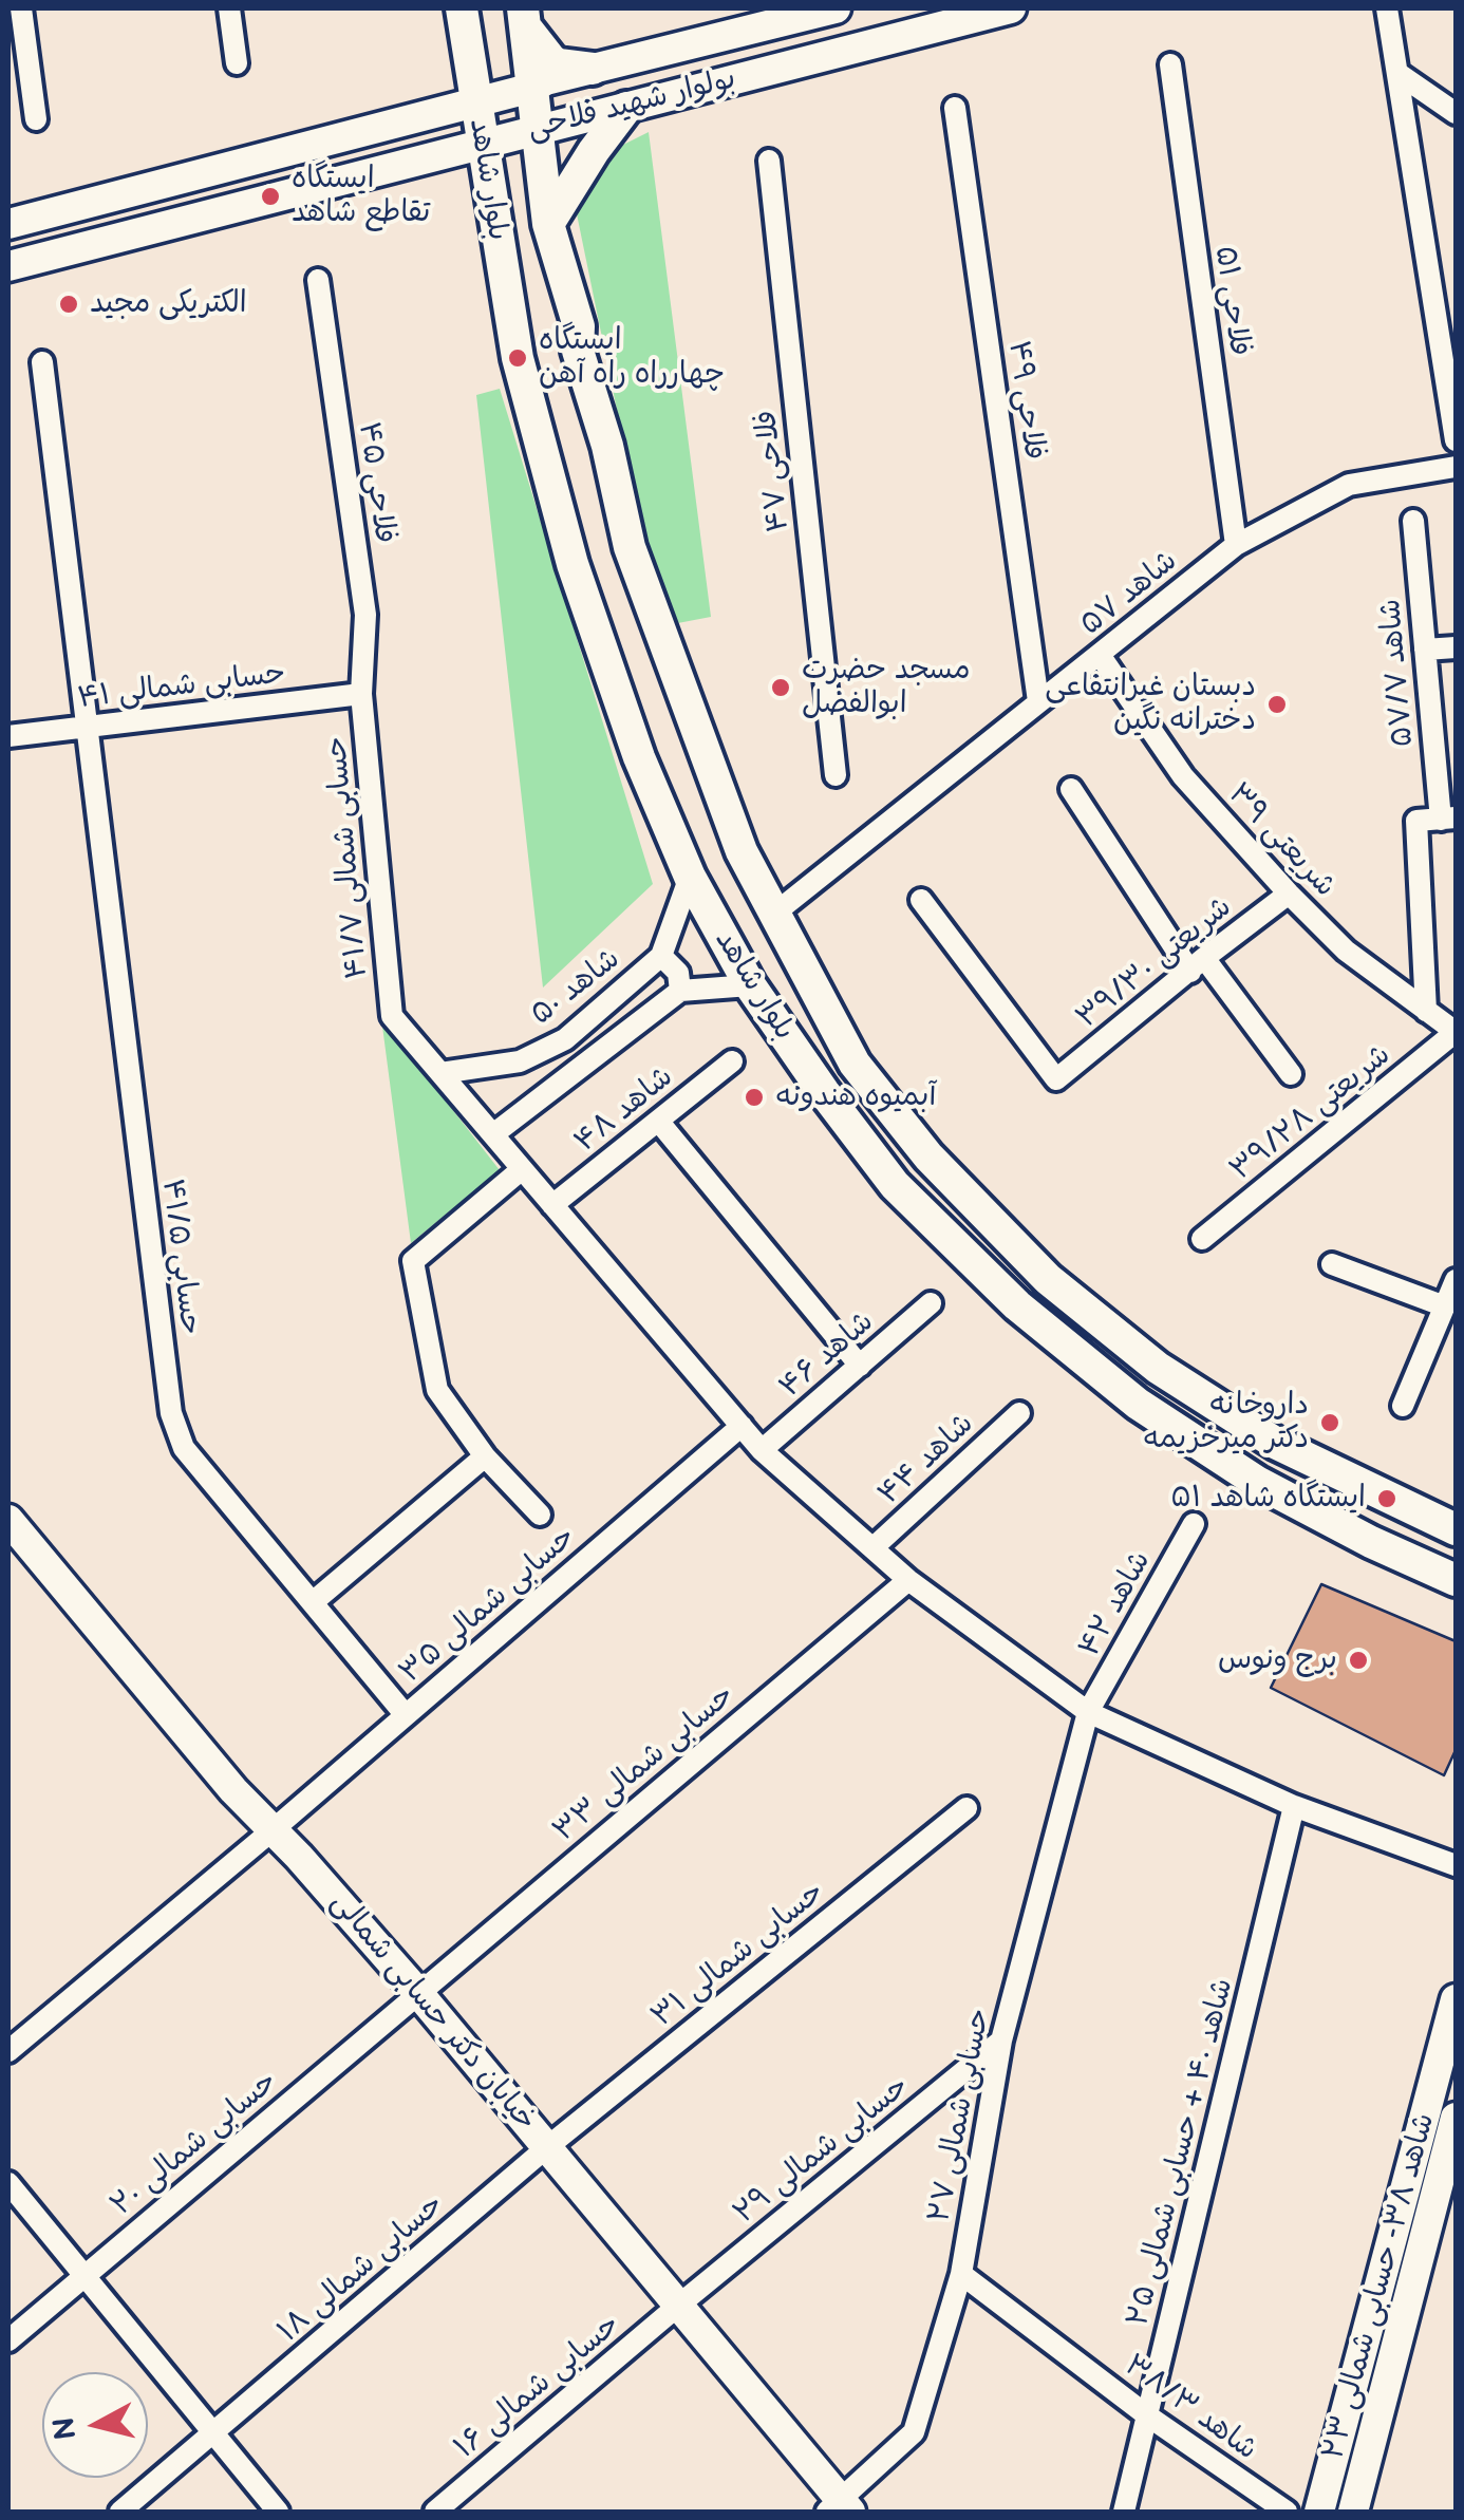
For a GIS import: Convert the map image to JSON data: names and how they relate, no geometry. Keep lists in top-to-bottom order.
{
  "streets": {
    "main road": ["بلوار شاهد"],
    "street": [
      "بولوار شهید فلاحی",
      "فلاحی ۵۱",
      "فلاحی ۴۹",
      "فلاحی ۴۷",
      "فلاحی ۴۵",
      "شاهد ۵۷",
      "شاهد ۵۷/۷",
      "حسابی شمالی ۴۱",
      "شریعتی ۳۹",
      "حسابی شمالی ۴۱/۷",
      "شریعتی ۳۹/۳۰",
      "شاهد ۵۰",
      "شاهد ۴۸",
      "شریعتی ۳۹/۲۸",
      "حسابی ۴۱/۵",
      "شاهد ۴۶",
      "شاهد ۴۴",
      "شاهد ۴۲",
      "حسابی شمالی ۳۵",
      "حسابی شمالی ۳۳",
      "حسابی شمالی ۳۱",
      "خیابان دکتر حسابی شمالی",
      "حسابی شمالی ۲۷",
      "حسابی شمالی ۲۰",
      "حسابی شمالی ۲۹",
      "شاهد ۴۰ + حسابی شمالی ۲۵",
      "حسابی شمالی ۱۸",
      "شاهد ۳۸- حسابی شمالی ۲۳",
      "حسابی شمالی ۱۶",
      "شاهد ۳۸/۳"
    ]
  },
  "crossings": [
    ["بولوار شهید فلاحی", "بلوار شاهد"],
    ["بلوار شاهد", "شاهد ۵۷"],
    ["بلوار شاهد", "شاهد ۵۰"],
    ["فلاحی ۵۱", "شاهد ۵۷"],
    ["فلاحی ۴۹", "شاهد ۵۷"],
    ["فلاحی ۴۵", "حسابی شمالی ۴۱"],
    ["فلاحی ۴۵", "حسابی شمالی ۴۱/۷"],
    ["شاهد ۵۷", "شریعتی ۳۹"],
    ["حسابی شمالی ۴۱", "حسابی شمالی ۴۱/۷"],
    ["حسابی شمالی ۴۱", "حسابی ۴۱/۵"],
    ["شریعتی ۳۹", "شریعتی ۳۹/۳۰"],
    ["شریعتی ۳۹", "شریعتی ۳۹/۲۸"],
    ["حسابی شمالی ۴۱/۷", "شاهد ۵۰"],
    ["حسابی ۴۱/۵", "حسابی شمالی ۳۵"],
    ["شاهد ۴۲", "حسابی شمالی ۲۷"],
    ["حسابی شمالی ۳۵", "خیابان دکتر حسابی شمالی"],
    ["حسابی شمالی ۳۳", "خیابان دکتر حسابی شمالی"],
    ["حسابی شمالی ۳۳", "حسابی شمالی ۲۰"],
    ["حسابی شمالی ۳۱", "خیابان دکتر حسابی شمالی"],
    ["حسابی شمالی ۳۱", "حسابی شمالی ۱۸"],
    ["خیابان دکتر حسابی شمالی", "حسابی شمالی ۲۷"],
    ["خیابان دکتر حسابی شمالی", "حسابی شمالی ۲۰"],
    ["خیابان دکتر حسابی شمالی", "حسابی شمالی ۲۹"],
    ["خیابان دکتر حسابی شمالی", "حسابی شمالی ۱۸"],
    ["خیابان دکتر حسابی شمالی", "حسابی شمالی ۱۶"],
    ["حسابی شمالی ۲۷", "حسابی شمالی ۲۹"],
    ["حسابی شمالی ۲۷", "شاهد ۳۸/۳"],
    ["حسابی شمالی ۲۹", "حسابی شمالی ۱۶"],
    ["شاهد ۴۰ + حسابی شمالی ۲۵", "شاهد ۳۸/۳"]
  ],
  "places": [
    "ایستگاه تقاطع شاهد",
    "الکتریکی مجید",
    "ایستگاه چهارراه راه آهن",
    "مسجد حضرت ابوالفضل",
    "دبستان غیرانتفاعی دخترانه نگین",
    "آبمیوه هندونه",
    "داروخانه دکتر میرخزیمه",
    "ایستگاه شاهد ۵۱",
    "برج ونوس"
  ],
  "north": "left"
}
